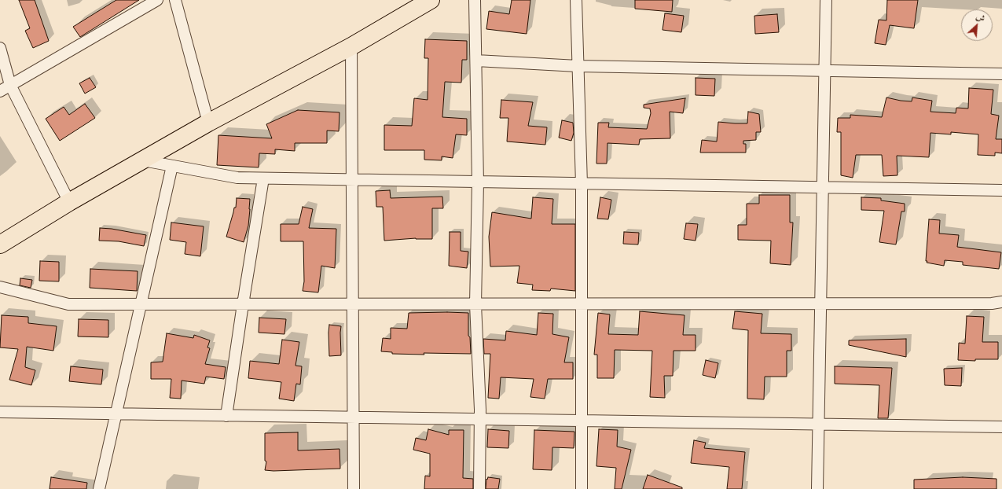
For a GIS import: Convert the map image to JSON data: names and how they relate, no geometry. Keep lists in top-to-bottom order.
{
  "north": "top right"
}
